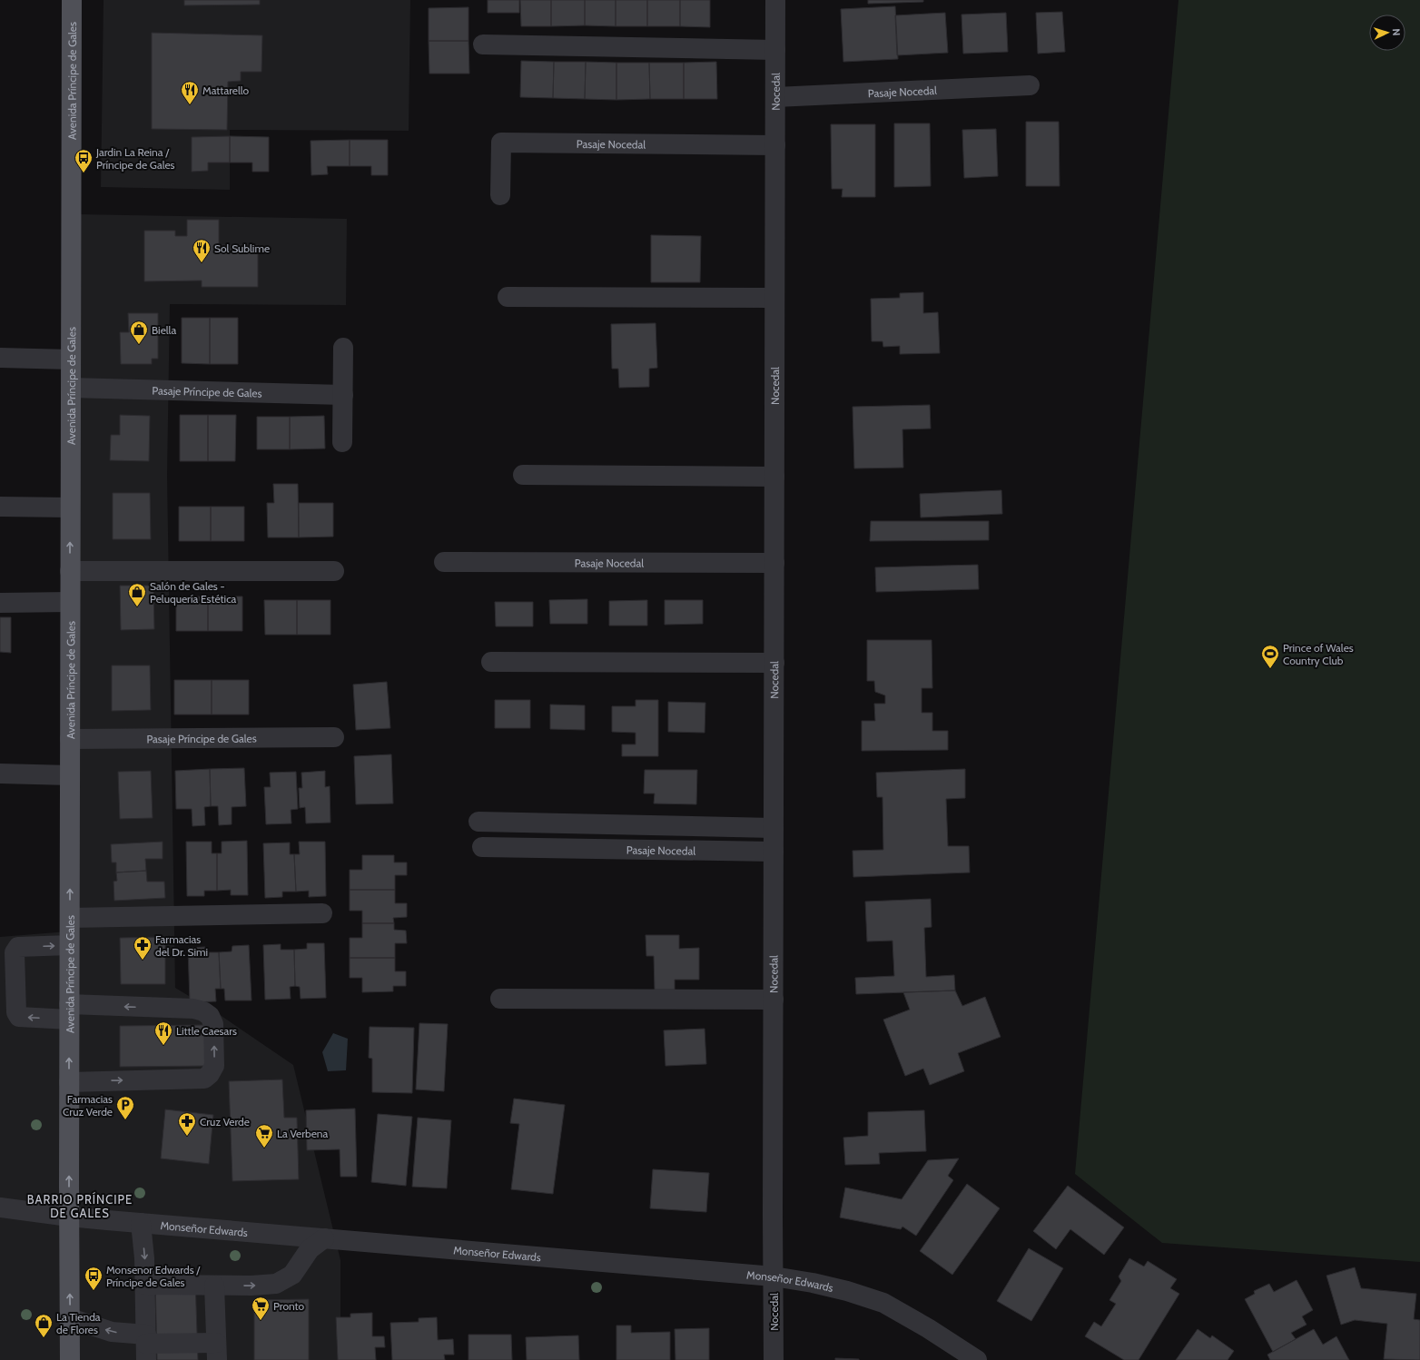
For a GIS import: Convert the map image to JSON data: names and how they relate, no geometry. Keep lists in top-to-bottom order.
{
  "streets": {
    "main road": ["Avenida Príncipe de Gales"],
    "street": [
      "Pasaje Nocedal",
      "Nocedal",
      "Pasaje Príncipe de Gales",
      "Monseñor Edwards"
    ]
  },
  "crossings": [
    ["Avenida Príncipe de Gales", "Pasaje Príncipe de Gales"],
    ["Avenida Príncipe de Gales", "Monseñor Edwards"],
    ["Pasaje Nocedal", "Nocedal"],
    ["Nocedal", "Monseñor Edwards"]
  ],
  "one_way": ["Avenida Príncipe de Gales"],
  "districts": ["BARRIO PRÍNCIPE DE GALES"],
  "places": {
    "restaurant": ["Mattarello", "Sol Sublime", "Little Caesars"],
    "bus stop": ["Jardin La Reina / Príncipe de Gales", "Monsenor Edwards / Príncipe de Gales"],
    "shop": ["Biella", "Salón de Gales - Peluquería Estética", "La Tienda de Flores"],
    "sports": ["Prince of Wales Country Club"],
    "pharmacy": ["Farmacias del Dr. Simi", "Cruz Verde"],
    "parking": ["Farmacias Cruz Verde"],
    "supermarket": ["La Verbena", "Pronto"]
  },
  "north": "right"
}
